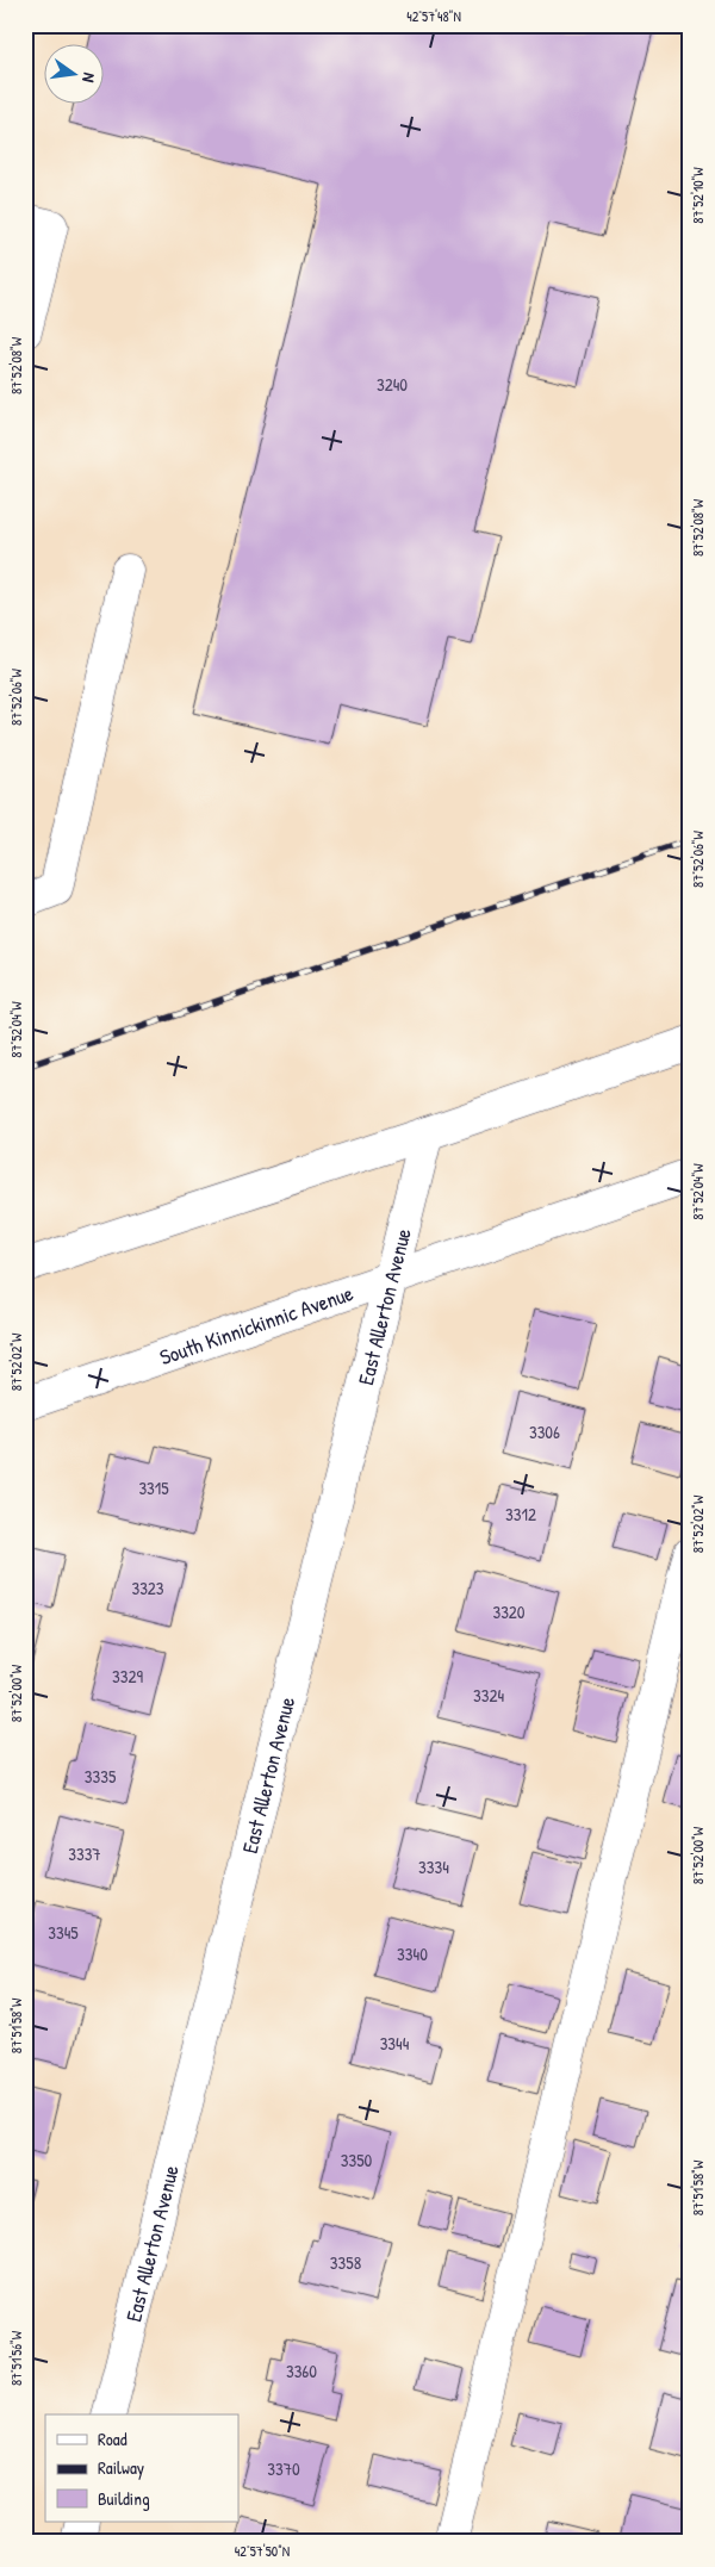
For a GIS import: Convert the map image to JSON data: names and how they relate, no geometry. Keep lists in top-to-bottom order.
{
  "streets": {
    "street": ["East Allerton Avenue", "South Kinnickinnic Avenue"]
  },
  "crossings": [
    ["East Allerton Avenue", "South Kinnickinnic Avenue"]
  ],
  "house_numbers": [
    "3240",
    "3306",
    "3315",
    "3312",
    "3323",
    "3320",
    "3329",
    "3324",
    "3335",
    "3337",
    "3334",
    "3345",
    "3340",
    "3344",
    "3350",
    "3358",
    "3360",
    "3370"
  ],
  "legend": ["Road", "Railway", "Building"],
  "north": "right",
  "coordinates": [
    "42°57'48\"N",
    "87°52'10\"W",
    "87°52'08\"W",
    "87°52'06\"W",
    "87°52'04\"W",
    "87°52'02\"W",
    "87°52'00\"W",
    "87°51'58\"W",
    "87°51'56\"W",
    "42°57'50\"N"
  ]
}
